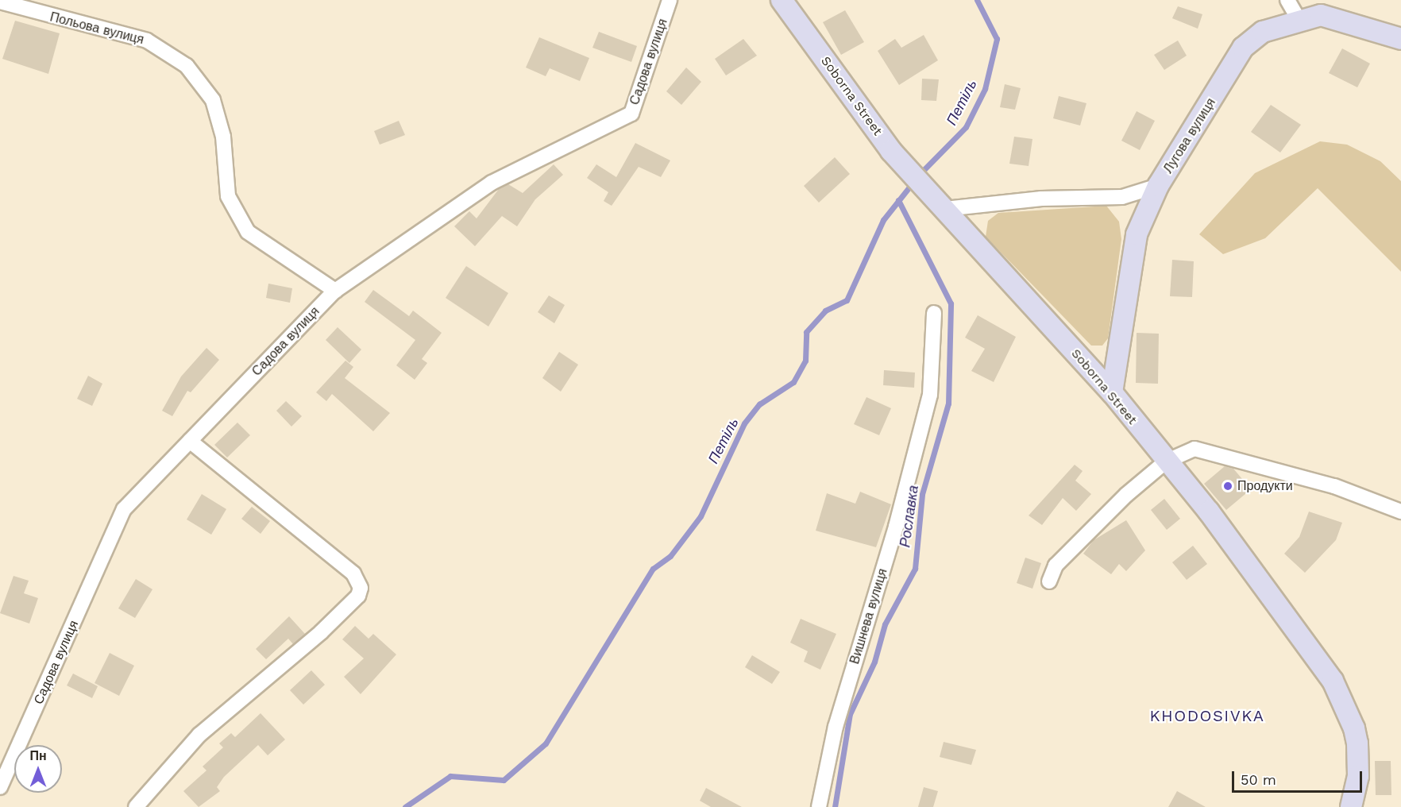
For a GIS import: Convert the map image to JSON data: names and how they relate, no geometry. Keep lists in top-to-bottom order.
{
  "streets": {
    "street": [
      "Польова вулиця",
      "Садова вулиця",
      "Soborna Street",
      "Лугова вулиця",
      "Вишнева вулиця"
    ]
  },
  "crossings": [
    ["Польова вулиця", "Садова вулиця"],
    ["Soborna Street", "Лугова вулиця"]
  ],
  "districts": ["KHODOSIVKA"],
  "water": ["Петіль", "Рославка"],
  "places": ["Продукти"],
  "scale_bar": "50 m",
  "north": "top"
}
